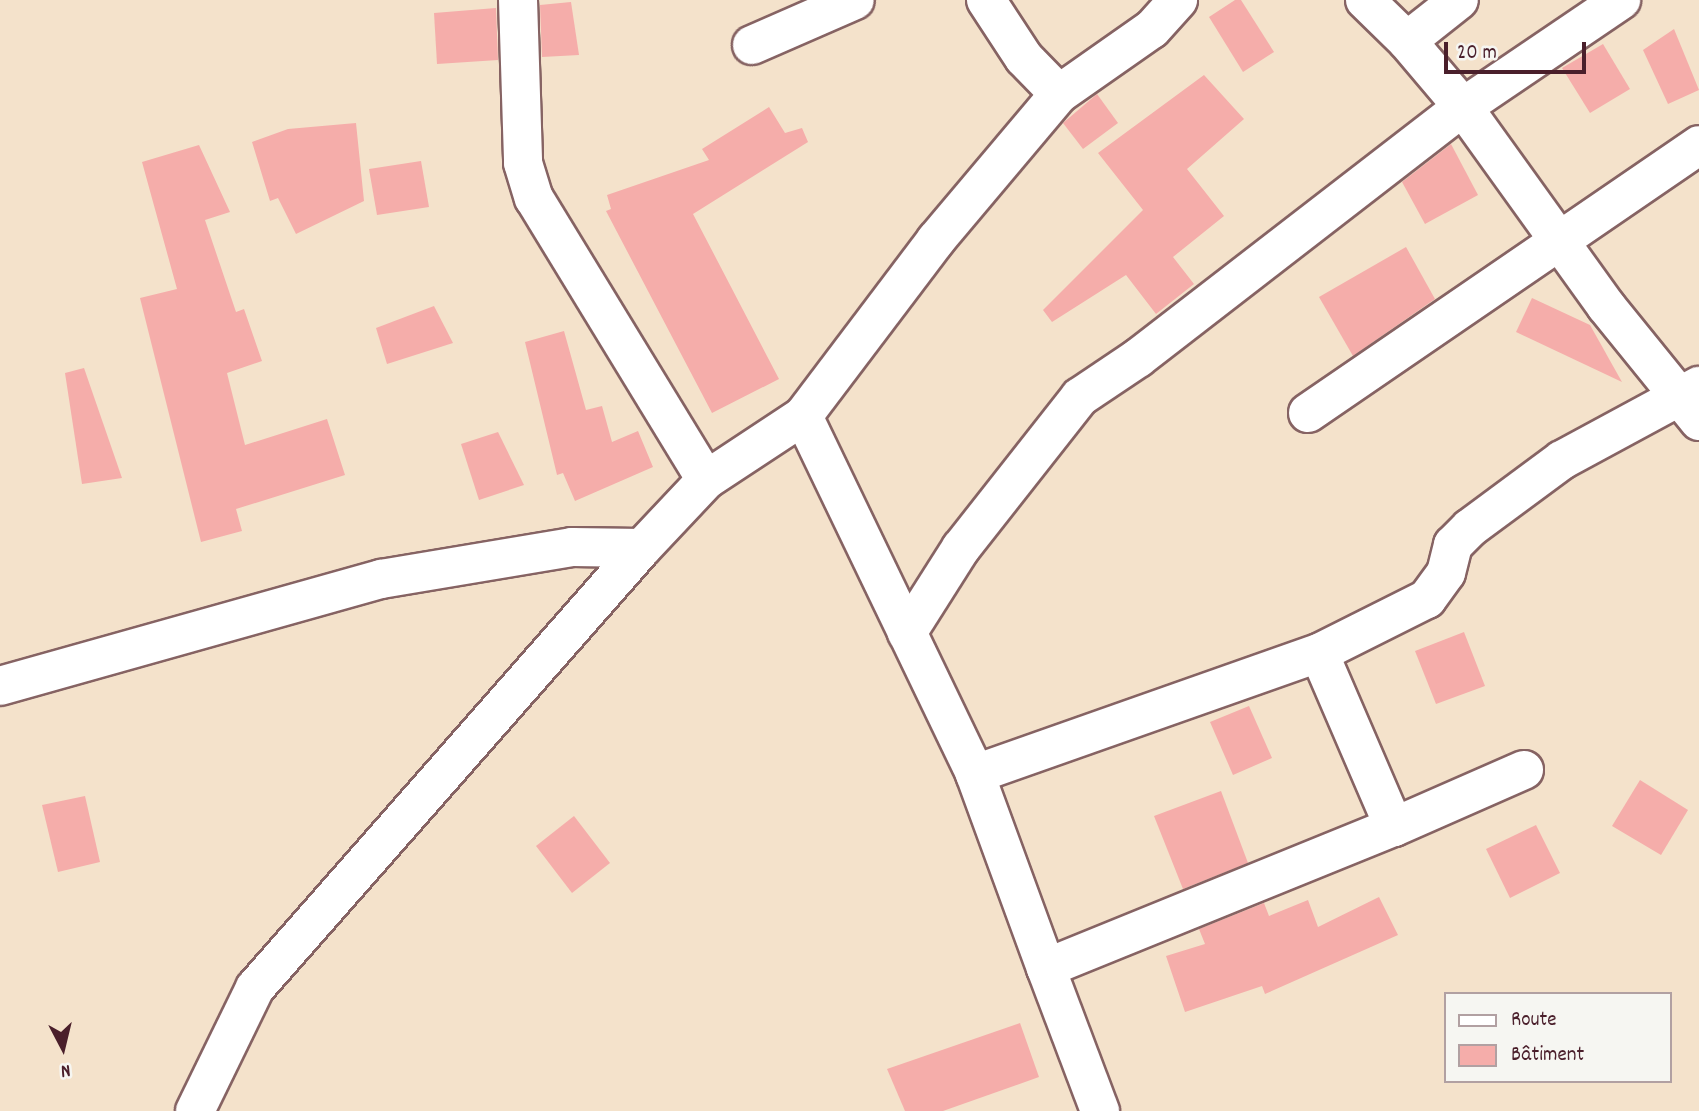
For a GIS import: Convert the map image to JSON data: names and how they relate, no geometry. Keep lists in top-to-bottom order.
{
  "legend": ["Route", "Bâtiment"],
  "scale_bar": "20 m",
  "north": "bottom"
}
